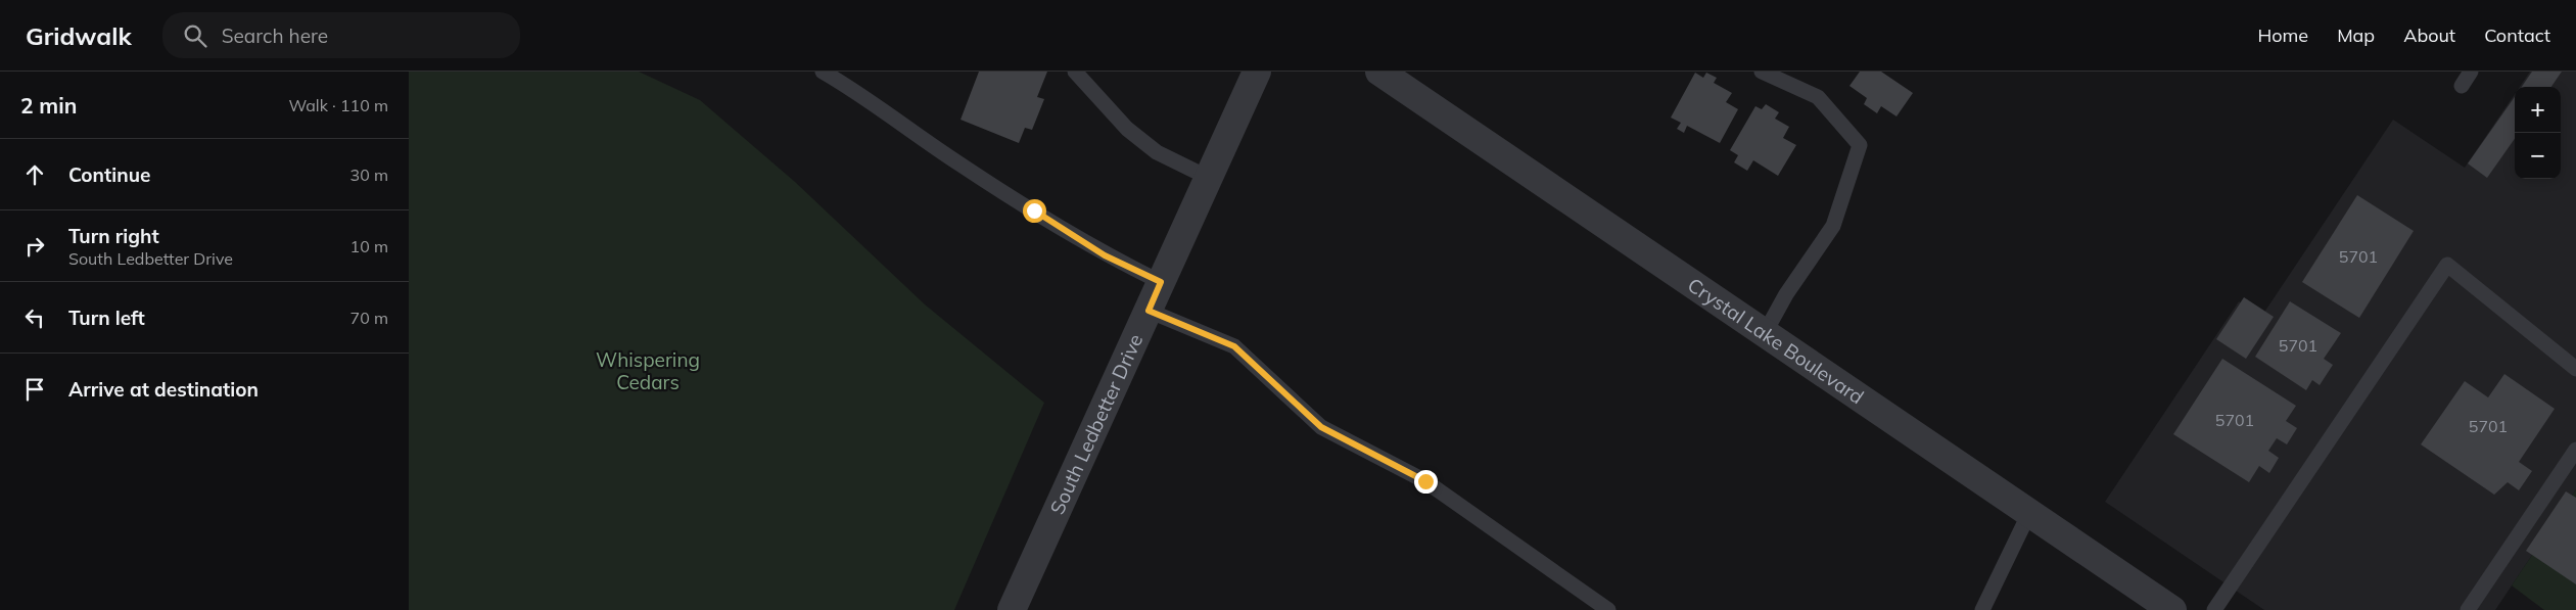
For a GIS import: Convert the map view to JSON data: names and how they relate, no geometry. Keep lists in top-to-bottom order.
{
  "streets": {
    "street": ["Crystal Lake Boulevard", "South Ledbetter Drive"]
  },
  "parks": ["Whispering Cedars"],
  "house_numbers": [
    "5701",
    "5701",
    "5701",
    "5701"
  ],
  "page": {
    "header": "Gridwalk",
    "search": "Search here",
    "nav": [
      "Home",
      "Map",
      "About",
      "Contact"
    ],
    "heading": ["2 min", "Walk · 110 m"],
    "map_buttons": ["+", "−"],
    "list": [
      ["Continue", "30 m"],
      ["Turn right", "South Ledbetter Drive", "10 m"],
      ["Turn left", "70 m"],
      "Arrive at destination"
    ]
  }
}
